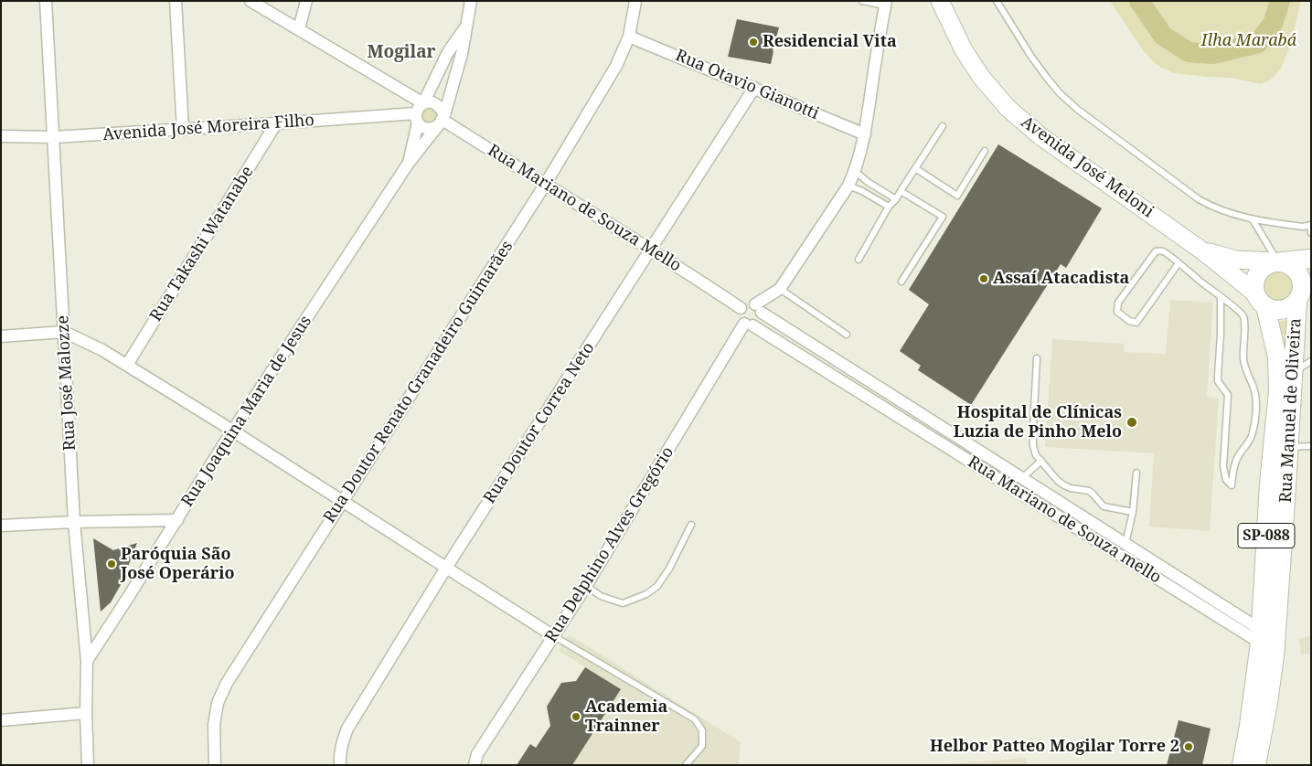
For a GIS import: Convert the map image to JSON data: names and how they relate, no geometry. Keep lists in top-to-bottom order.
{
  "streets": {
    "main road": ["Avenida José Meloni", "Rua Manuel de Oliveira", "SP-088"],
    "street": [
      "Rua Otavio Gianotti",
      "Avenida José Moreira Filho",
      "Rua Mariano de Souza Mello",
      "Rua Takashi Watanabe",
      "Rua Doutor Renato Granadeiro Guimarães",
      "Rua José Malozze",
      "Rua Joaquina Maria de Jesus",
      "Rua Doutor Correa Neto",
      "Rua Mariano de Souza mello",
      "Rua Delphino Alves Gregório"
    ]
  },
  "crossings": [
    ["Rua Otavio Gianotti", "Rua Doutor Renato Granadeiro Guimarães"],
    ["Rua Otavio Gianotti", "Rua Doutor Correa Neto"],
    ["Avenida José Moreira Filho", "Rua Mariano de Souza Mello"],
    ["Avenida José Moreira Filho", "Rua Takashi Watanabe"],
    ["Avenida José Moreira Filho", "Rua José Malozze"],
    ["Avenida José Moreira Filho", "Rua Joaquina Maria de Jesus"],
    ["Avenida José Meloni", "Rua Manuel de Oliveira"],
    ["Avenida José Meloni", "SP-088"],
    ["Rua Mariano de Souza Mello", "Rua Doutor Renato Granadeiro Guimarães"],
    ["Rua Mariano de Souza Mello", "Rua Joaquina Maria de Jesus"],
    ["Rua Mariano de Souza Mello", "Rua Doutor Correa Neto"],
    ["Rua Mariano de Souza Mello", "Rua Mariano de Souza mello"],
    ["Rua Mariano de Souza Mello", "Rua Delphino Alves Gregório"],
    ["Rua José Malozze", "Rua Joaquina Maria de Jesus"],
    ["Rua Manuel de Oliveira", "Rua Mariano de Souza mello"],
    ["Rua Manuel de Oliveira", "SP-088"],
    ["Rua Mariano de Souza mello", "Rua Delphino Alves Gregório"]
  ],
  "districts": ["Mogilar"],
  "parks": ["Ilha Marabá"],
  "places": [
    "Residencial Vita",
    "Assaí Atacadista",
    "Hospital de Clínicas Luzia de Pinho Melo",
    "Paróquia São José Operário",
    "Academia Trainner",
    "Helbor Patteo Mogilar Torre 2"
  ]
}
